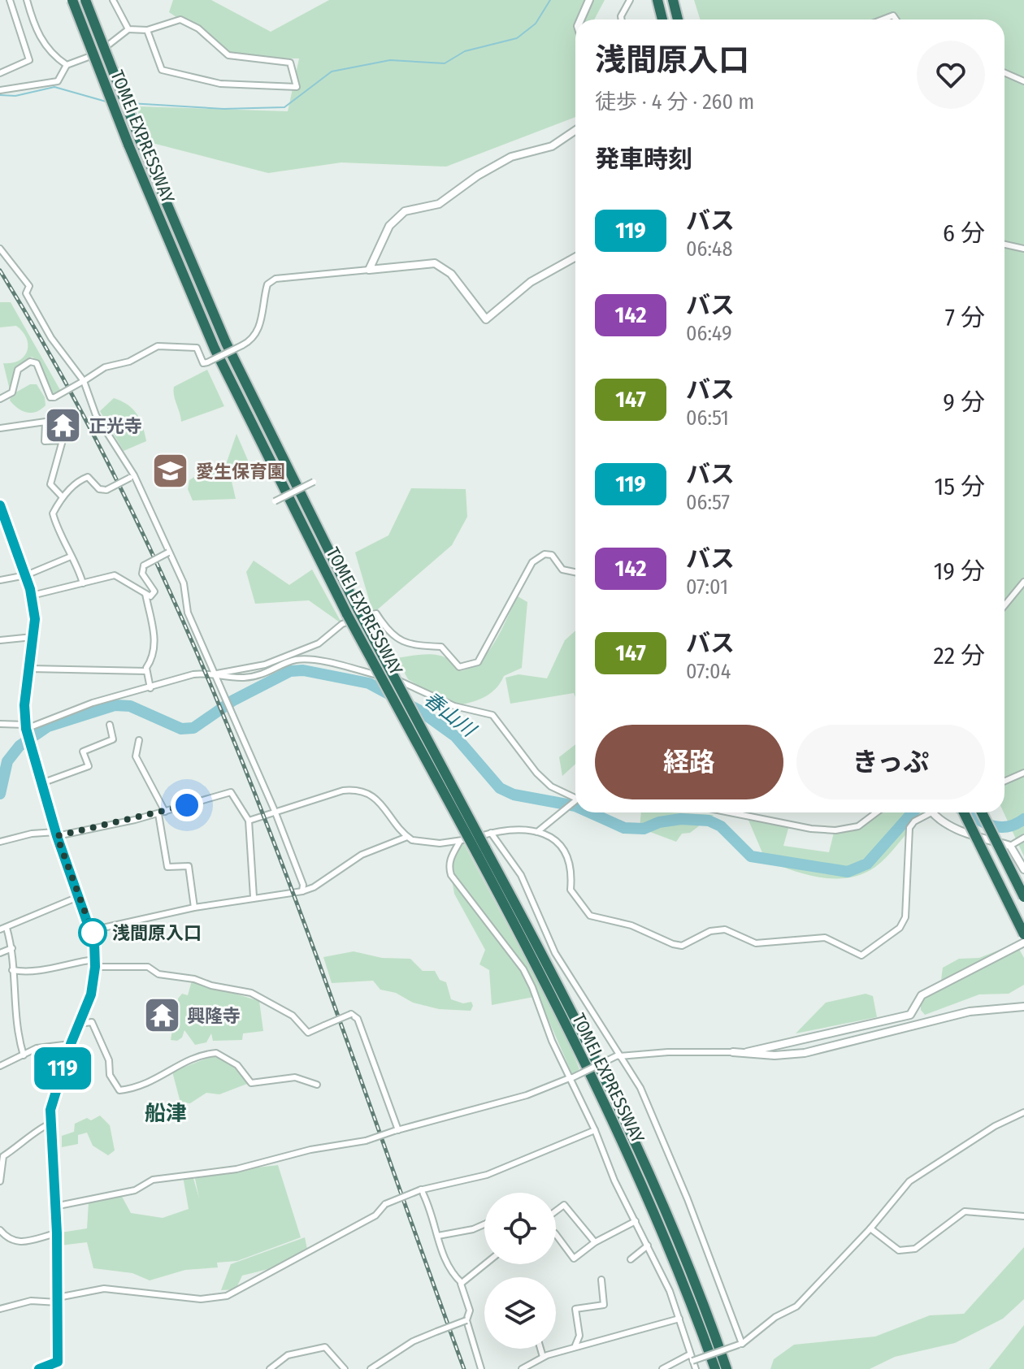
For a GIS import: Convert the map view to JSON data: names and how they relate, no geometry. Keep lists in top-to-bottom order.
{
  "streets": {
    "highway": ["TOMEI EXPRESSWAY"]
  },
  "districts": ["船津"],
  "water": ["春山川"],
  "places": {
    "temple": ["正光寺", "興隆寺"],
    "school or university": ["愛生保育園"],
    "other": ["浅間原入口"]
  },
  "lines": ["bus line 119"],
  "page": {
    "on_map": "119",
    "heading": [
      ["浅間原入口", "徒歩 · 4 分 · 260 m"],
      "発車時刻"
    ],
    "list": [
      {
        "mark": "119",
        "name": "バス",
        "note": "06:48",
        "value": "6 分"
      },
      {
        "mark": "142",
        "name": "バス",
        "note": "06:49",
        "value": "7 分"
      },
      {
        "mark": "147",
        "name": "バス",
        "note": "06:51",
        "value": "9 分"
      },
      {
        "mark": "119",
        "name": "バス",
        "note": "06:57",
        "value": "15 分"
      },
      {
        "mark": "142",
        "name": "バス",
        "note": "07:01",
        "value": "19 分"
      },
      {
        "mark": "147",
        "name": "バス",
        "note": "07:04",
        "value": "22 分"
      }
    ],
    "buttons": ["経路", "きっぷ"]
  }
}
